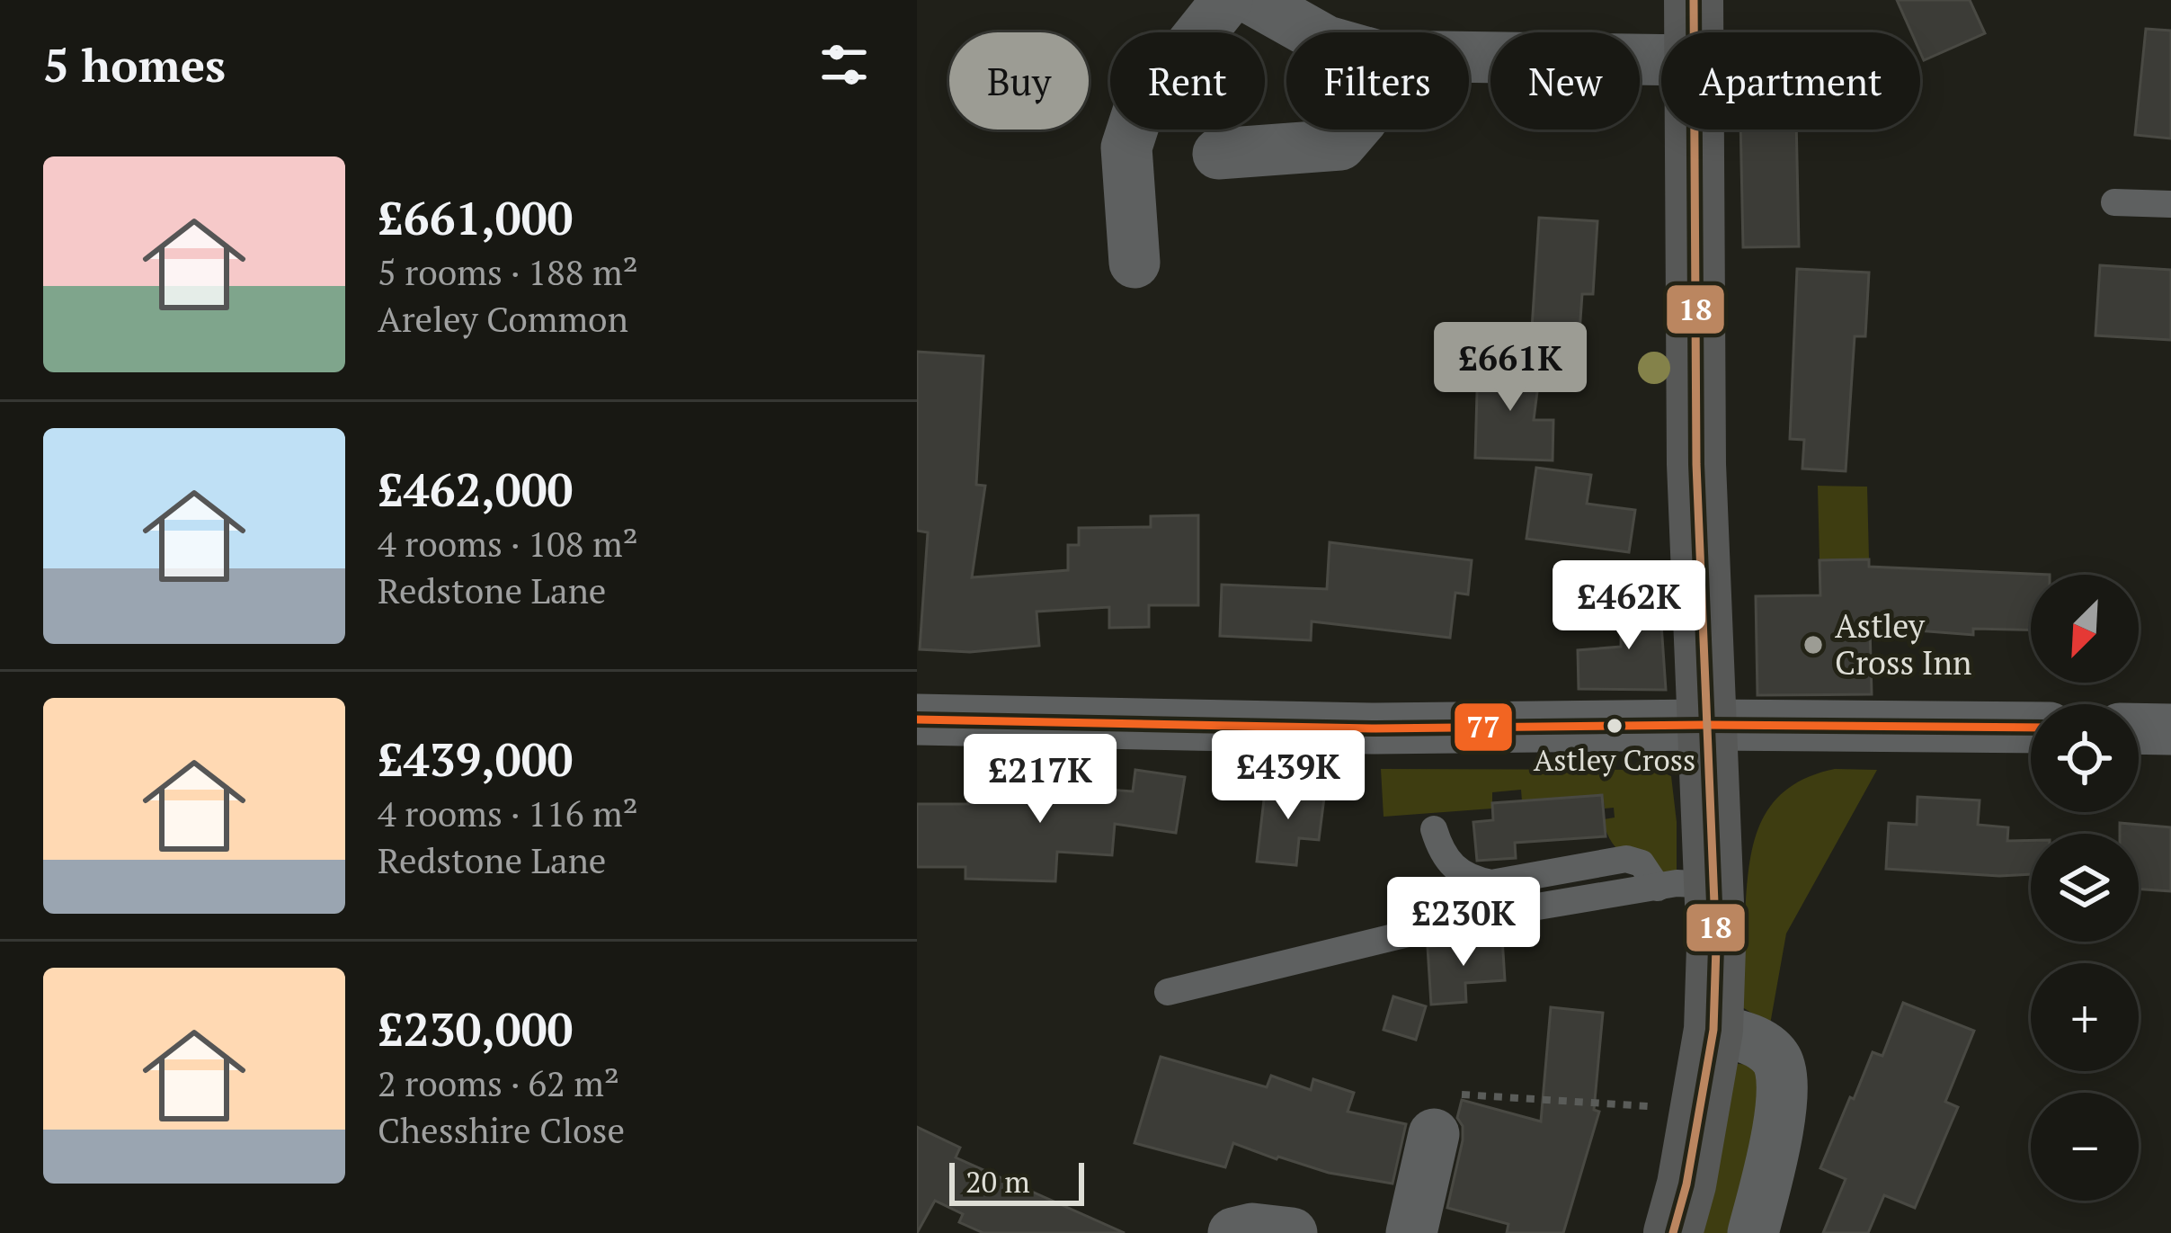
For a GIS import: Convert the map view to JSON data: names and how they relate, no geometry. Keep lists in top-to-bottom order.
{
  "places": ["Astley Cross Inn", "Astley Cross"],
  "lines": ["transit line 18", "transit line 77"],
  "scale_bar": "20 m",
  "north": "bottom left",
  "page": {
    "heading": "5 homes",
    "chip": [
      "Buy",
      "Rent",
      "Filters",
      "New",
      "Apartment"
    ],
    "list": [
      {
        "name": "£661,000",
        "note": "5 rooms · 188 m² · Areley Common"
      },
      {
        "name": "£462,000",
        "note": "4 rooms · 108 m² · Redstone Lane"
      },
      {
        "name": "£439,000",
        "note": "4 rooms · 116 m² · Redstone Lane"
      },
      {
        "name": "£230,000",
        "note": "2 rooms · 62 m² · Chesshire Close"
      }
    ],
    "price": [
      "£661K",
      "£462K",
      "£439K",
      "£217K",
      "£230K"
    ],
    "map_buttons": ["+", "−"],
    "scale": "20 m"
  }
}
